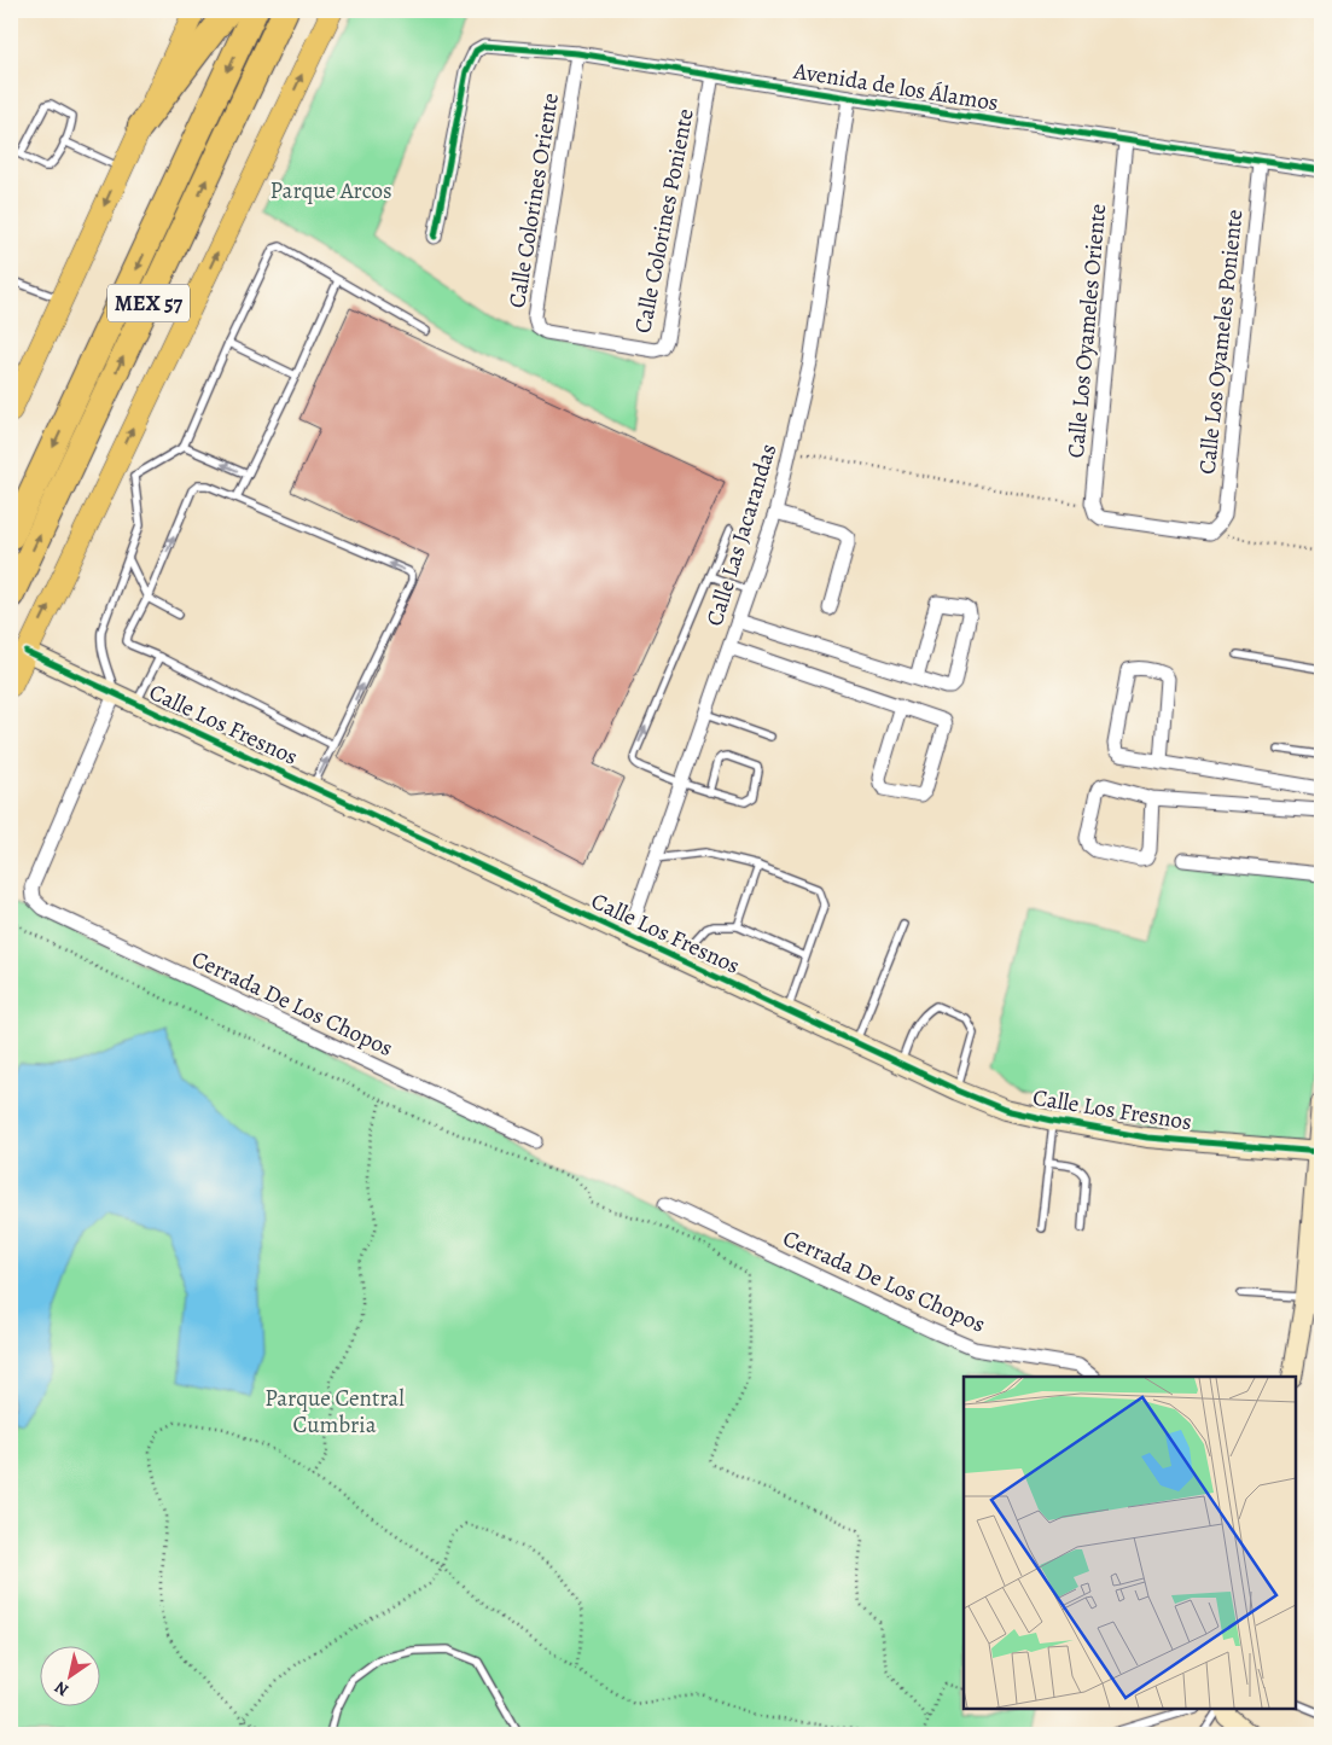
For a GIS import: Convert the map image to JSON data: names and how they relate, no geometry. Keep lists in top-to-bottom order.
{
  "streets": {
    "highway": ["MEX 57"],
    "street": [
      "Avenida de los Álamos",
      "Calle Colorines Oriente",
      "Calle Colorines Poniente",
      "Calle Los Oyameles Oriente",
      "Calle Los Oyameles Poniente",
      "Calle Las Jacarandas",
      "Calle Los Fresnos",
      "Cerrada De Los Chopos"
    ]
  },
  "crossings": [
    ["Avenida de los Álamos", "Calle Colorines Oriente"],
    ["Avenida de los Álamos", "Calle Colorines Poniente"],
    ["Avenida de los Álamos", "Calle Los Oyameles Oriente"],
    ["Avenida de los Álamos", "Calle Los Oyameles Poniente"],
    ["Avenida de los Álamos", "Calle Las Jacarandas"],
    ["Calle Colorines Oriente", "Calle Colorines Poniente"],
    ["Calle Las Jacarandas", "Calle Los Fresnos"],
    ["Calle Los Fresnos", "Cerrada De Los Chopos"]
  ],
  "parks": ["Parque Arcos", "Parque Central Cumbria"],
  "north": "bottom left"
}
